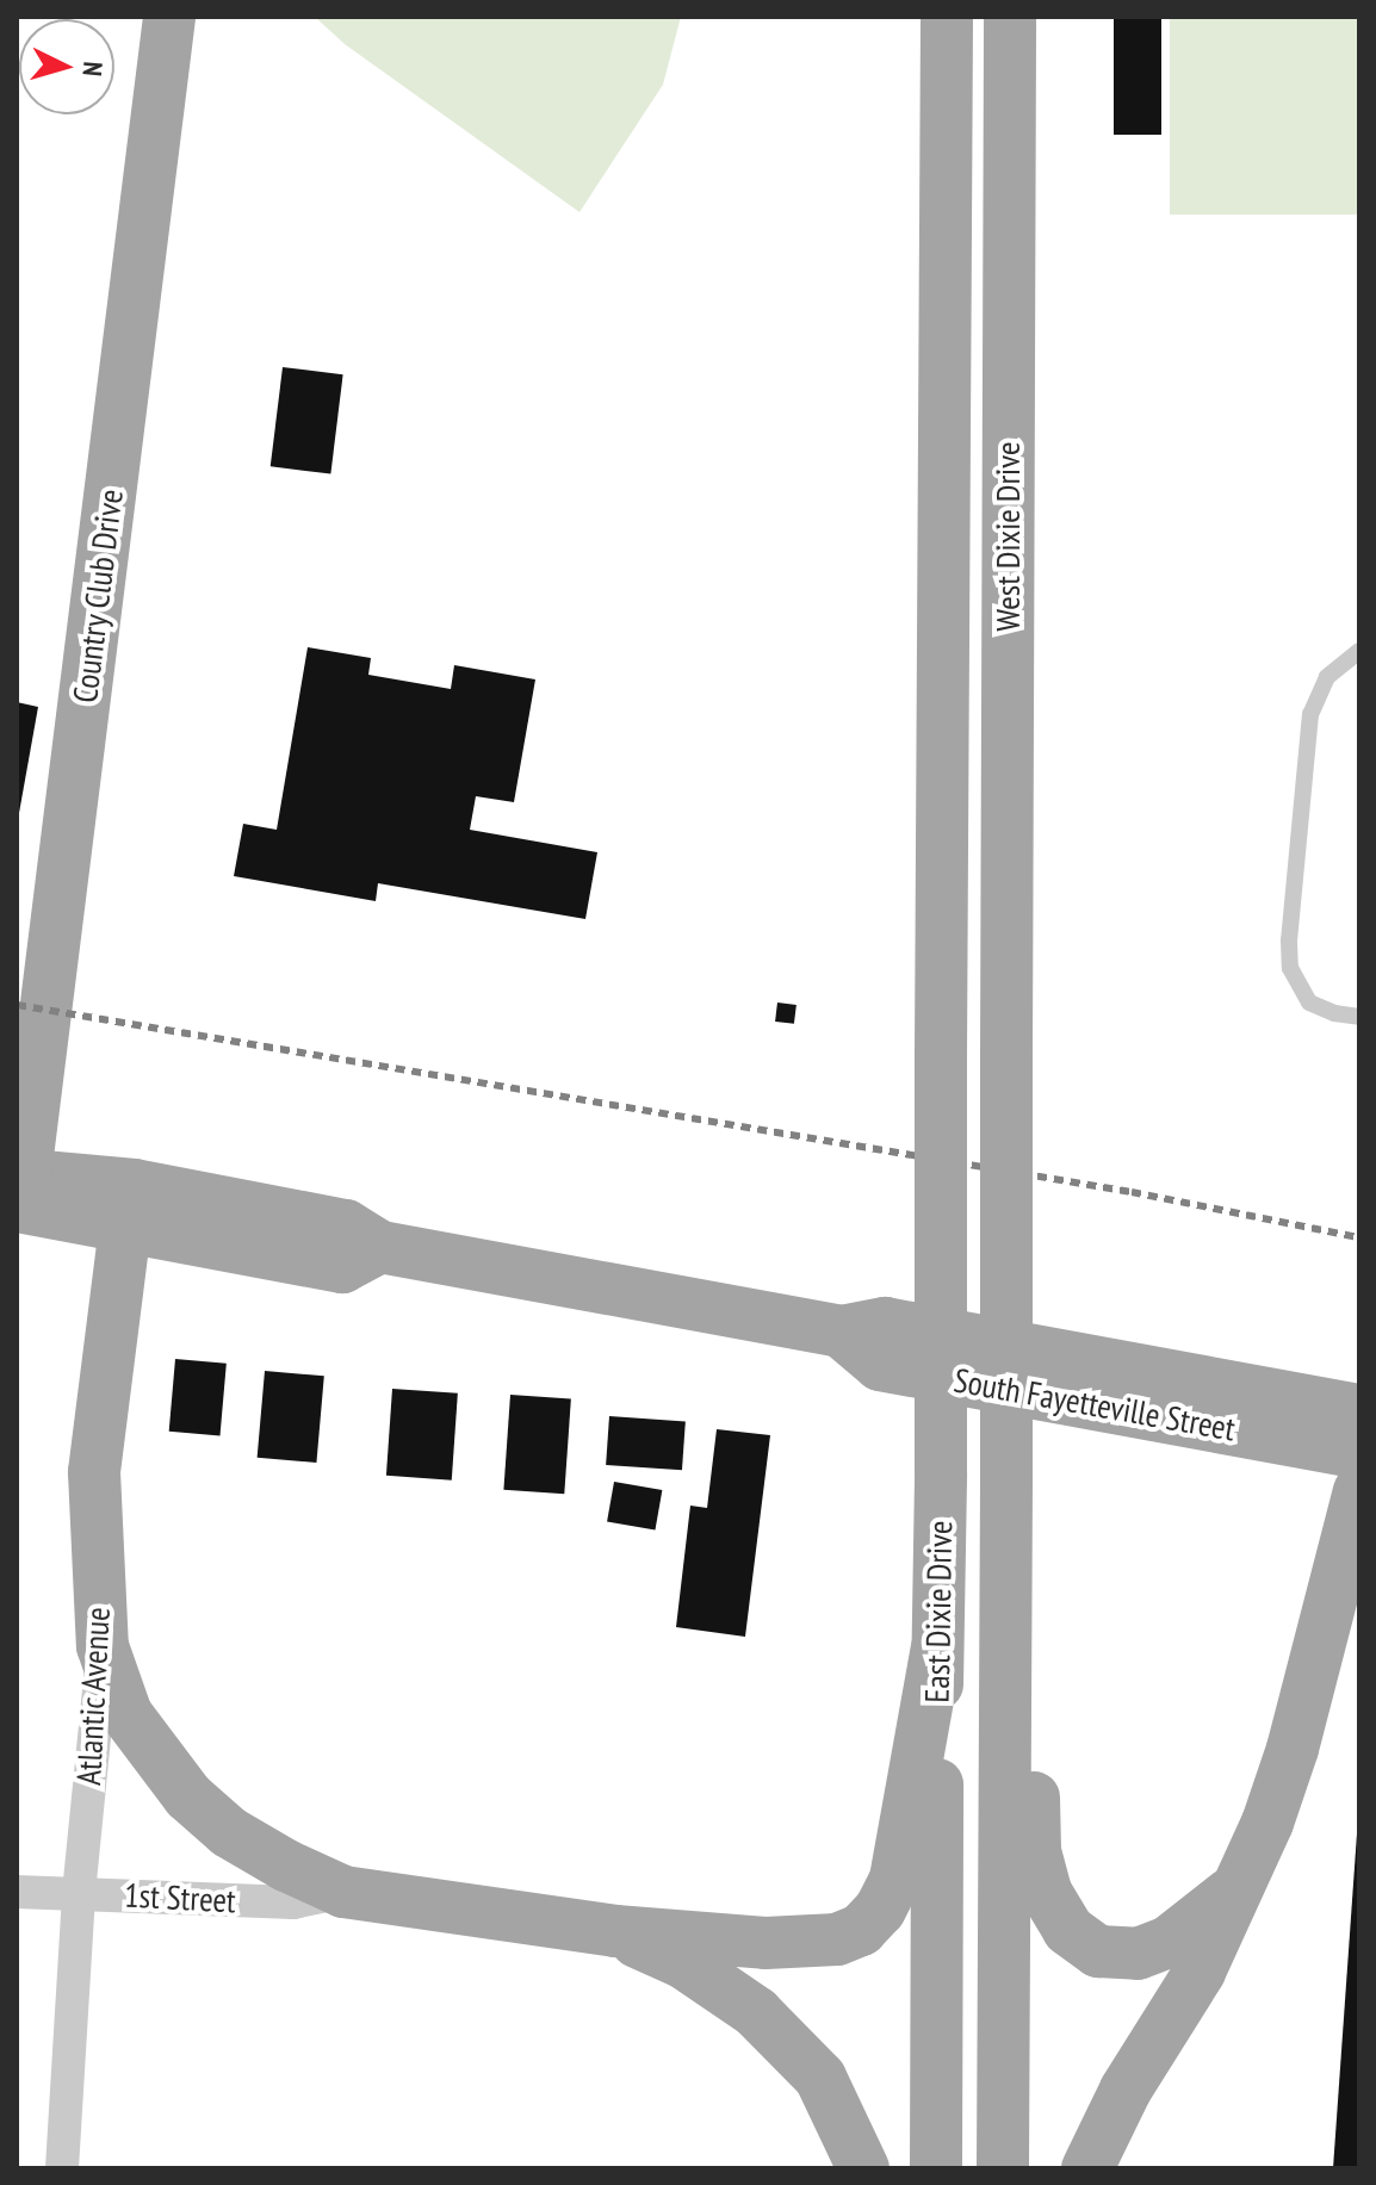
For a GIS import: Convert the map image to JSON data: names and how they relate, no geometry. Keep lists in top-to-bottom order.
{
  "streets": {
    "main road": [
      "West Dixie Drive",
      "Country Club Drive",
      "South Fayetteville Street",
      "East Dixie Drive",
      "Atlantic Avenue"
    ],
    "street": ["1st Street"]
  },
  "crossings": [
    ["West Dixie Drive", "East Dixie Drive"],
    ["Country Club Drive", "South Fayetteville Street"],
    ["Atlantic Avenue", "1st Street"]
  ],
  "north": "right"
}
